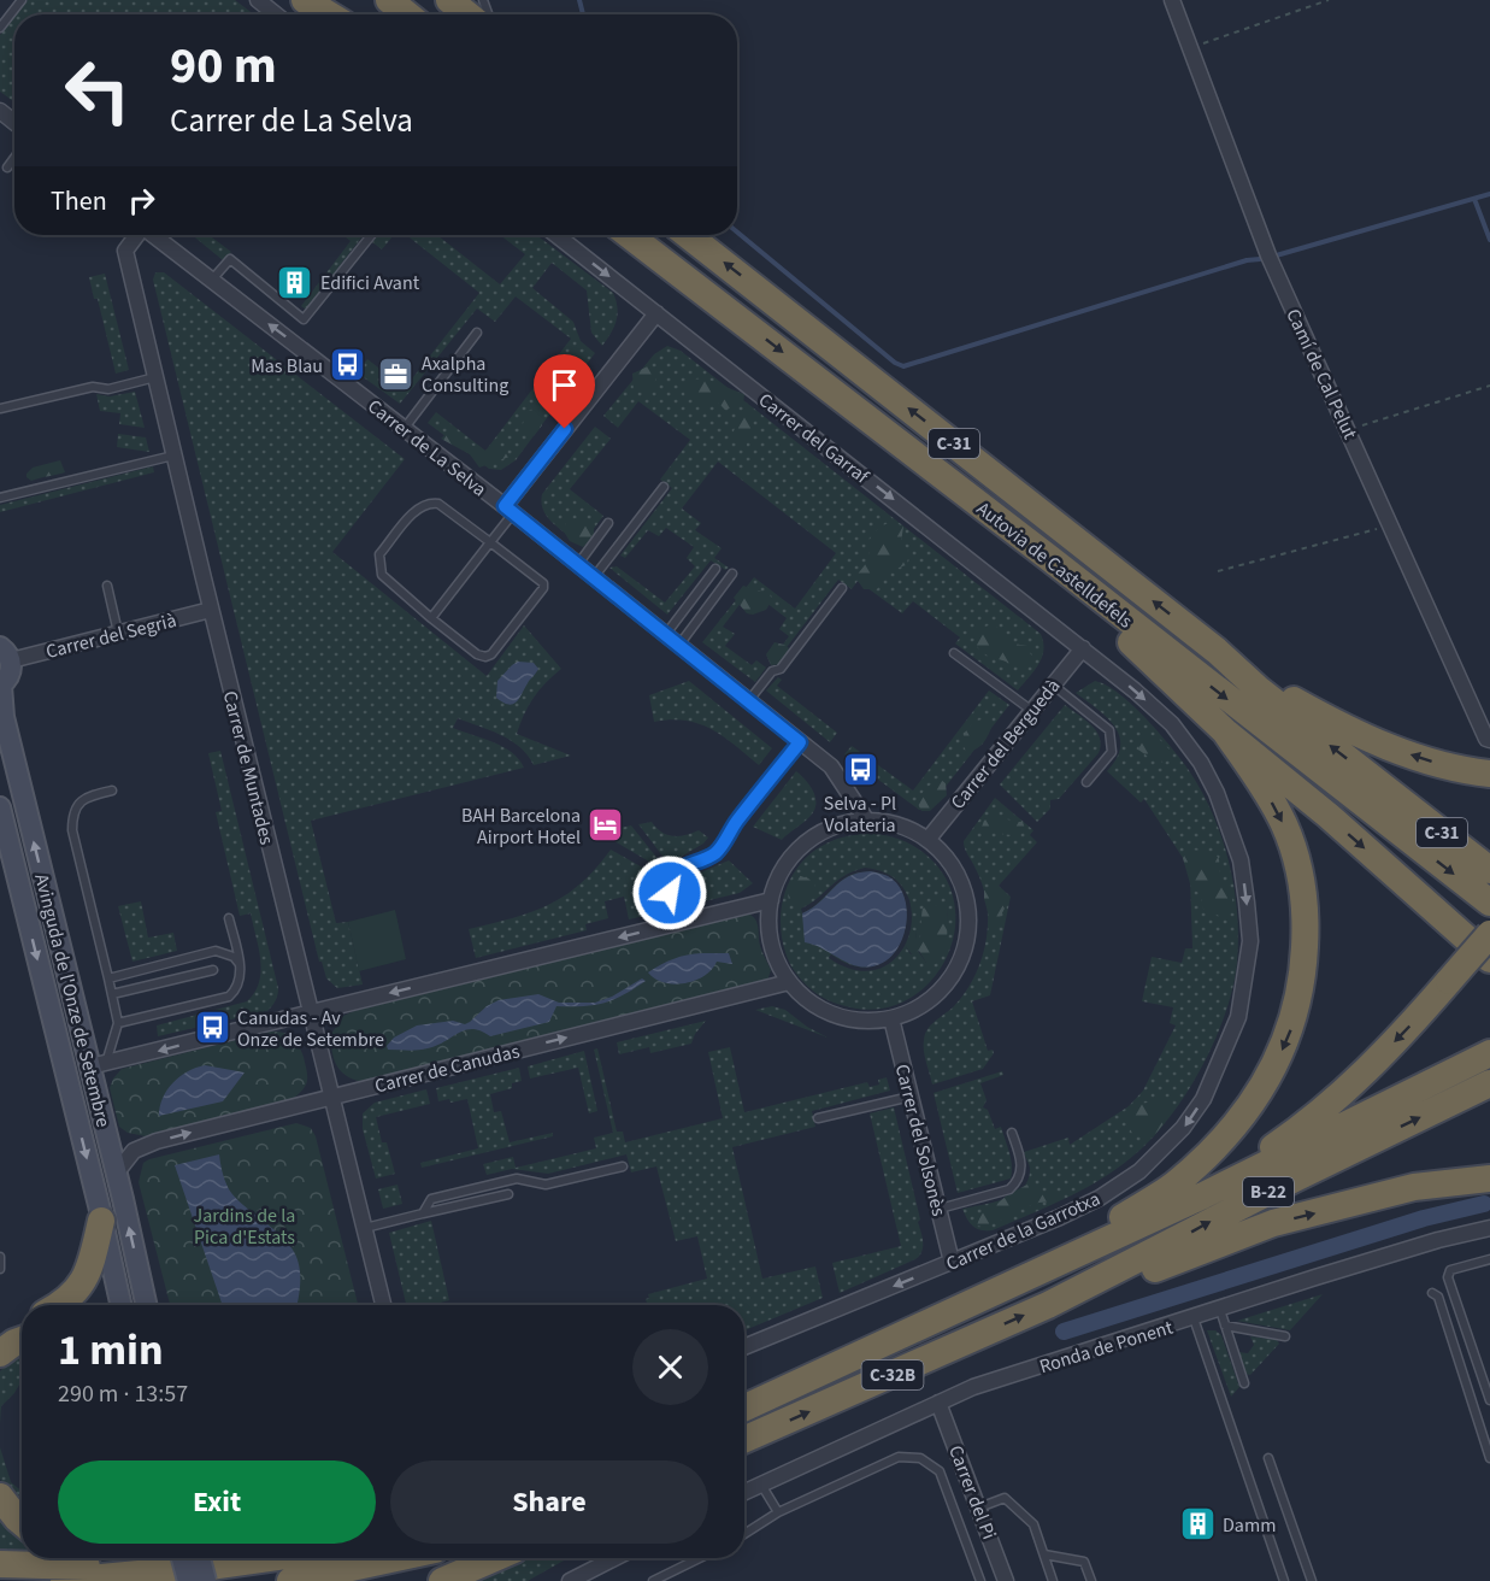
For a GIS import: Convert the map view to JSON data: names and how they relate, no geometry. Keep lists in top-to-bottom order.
{
  "streets": {
    "highway": [
      "C-31",
      "Autovia de Castelldefels",
      "B-22",
      "C-32B"
    ],
    "main road": ["Avinguda de l'Onze de Setembre"],
    "street": [
      "Camí de Cal Pelut",
      "Carrer del Garraf",
      "Carrer de La Selva",
      "Carrer del Segrià",
      "Carrer del Berguedà",
      "Carrer de Muntades",
      "Carrer de Canudas",
      "Carrer del Solsonès",
      "Carrer de la Garrotxa",
      "Ronda de Ponent",
      "Carrer del Pi"
    ]
  },
  "crossings": [
    ["Carrer del Garraf", "Carrer del Berguedà"],
    ["Carrer del Garraf", "Carrer de la Garrotxa"],
    ["Carrer de La Selva", "Carrer del Berguedà"],
    ["Carrer de La Selva", "Carrer de Canudas"],
    ["Carrer de La Selva", "Carrer del Solsonès"],
    ["Carrer del Segrià", "Carrer de Muntades"],
    ["Carrer del Berguedà", "Carrer de Canudas"],
    ["Carrer del Berguedà", "Carrer del Solsonès"],
    ["Carrer del Berguedà", "Carrer de la Garrotxa"],
    ["Carrer de Muntades", "Carrer de Canudas"],
    ["Avinguda de l'Onze de Setembre", "Carrer de Canudas"],
    ["Carrer de Canudas", "Carrer del Solsonès"],
    ["Carrer del Solsonès", "Carrer de la Garrotxa"],
    ["B-22", "C-32B"],
    ["Ronda de Ponent", "Carrer del Pi"]
  ],
  "one_way": ["Carrer del Garraf"],
  "parks": ["Jardins de la Pica d'Estats"],
  "places": {
    "building": ["Edifici Avant", "Damm"],
    "bus stop": ["Mas Blau", "Selva - Pl Volateria", "Canudas - Av Onze de Setembre"],
    "office": ["Axalpha Consulting"],
    "hotel": ["BAH Barcelona Airport Hotel"]
  },
  "page": {
    "turn": ["90 m", "Carrer de La Selva"],
    "then": "Then",
    "heading": ["1 min", "290 m · 13:57"],
    "buttons": ["Exit", "Share"]
  }
}
